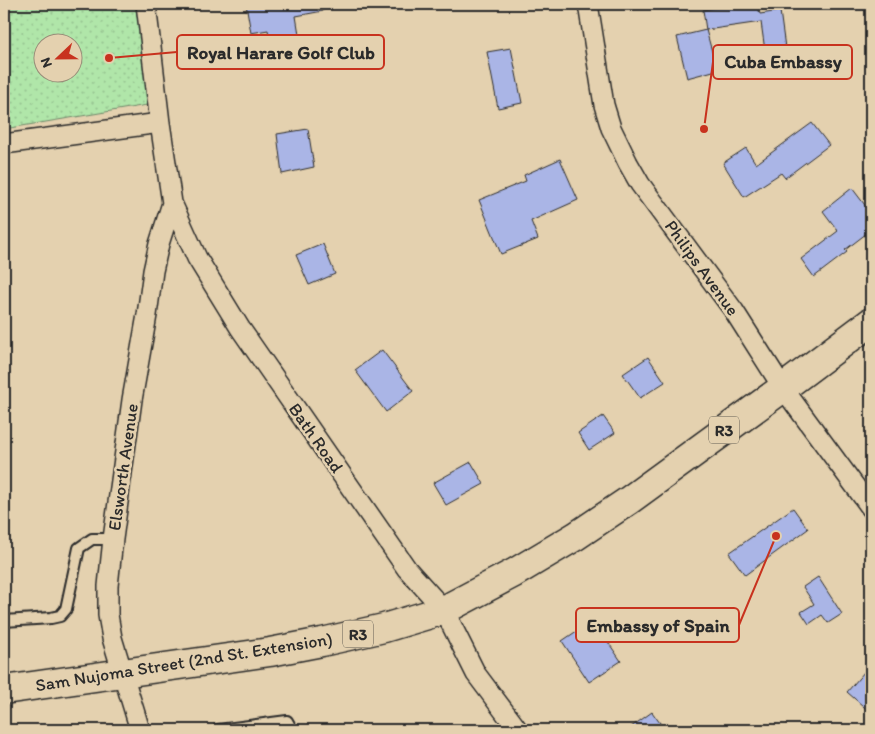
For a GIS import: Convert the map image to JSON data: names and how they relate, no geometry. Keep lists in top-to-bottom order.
{
  "streets": {
    "highway": ["R3", "Sam Nujoma Street (2nd St. Extension)"],
    "street": ["Philips Avenue", "Bath Road", "Elsworth Avenue"]
  },
  "crossings": [
    ["Philips Avenue", "Sam Nujoma Street (2nd St. Extension)"],
    ["Bath Road", "Elsworth Avenue"],
    ["Bath Road", "Sam Nujoma Street (2nd St. Extension)"],
    ["Elsworth Avenue", "Sam Nujoma Street (2nd St. Extension)"]
  ],
  "places": ["Royal Harare Golf Club", "Cuba Embassy", "Embassy of Spain"],
  "north": "left"
}
